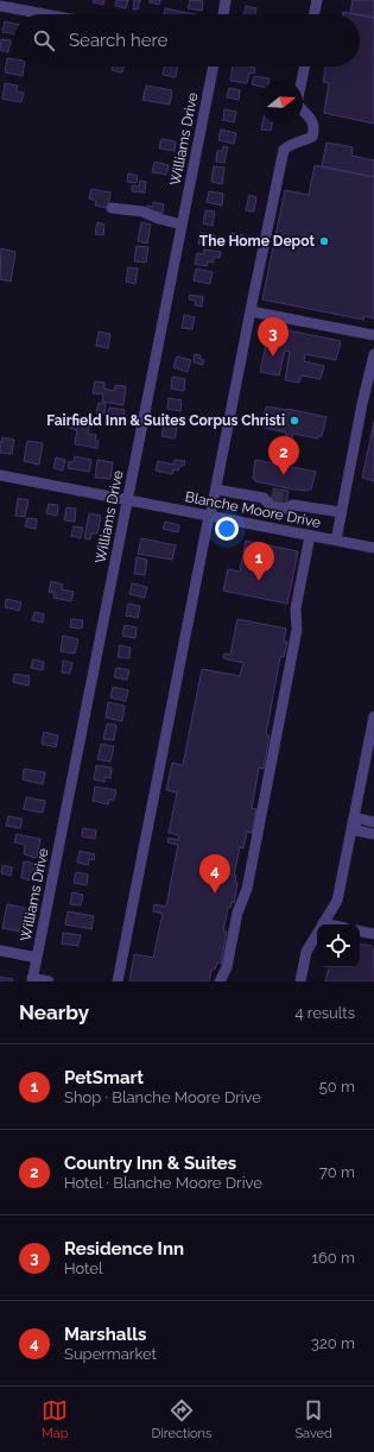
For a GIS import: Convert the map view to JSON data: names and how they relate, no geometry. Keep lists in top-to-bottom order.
{
  "streets": {
    "street": ["Williams Drive", "Blanche Moore Drive"]
  },
  "crossings": [
    ["Williams Drive", "Blanche Moore Drive"]
  ],
  "places": ["The Home Depot", "Fairfield Inn & Suites Corpus Christi"],
  "north": "right",
  "page": {
    "search": "Search here",
    "pins": [
      "3",
      "2",
      "1",
      "4"
    ],
    "heading": ["Nearby", "4 results"],
    "list": [
      {
        "mark": "1",
        "name": "PetSmart",
        "note": "Shop · Blanche Moore Drive",
        "value": "50 m"
      },
      {
        "mark": "2",
        "name": "Country Inn & Suites",
        "note": "Hotel · Blanche Moore Drive",
        "value": "70 m"
      },
      {
        "mark": "3",
        "name": "Residence Inn",
        "note": "Hotel",
        "value": "160 m"
      },
      {
        "mark": "4",
        "name": "Marshalls",
        "note": "Supermarket",
        "value": "320 m"
      }
    ],
    "nav": ["Map", "Directions", "Saved"]
  }
}
